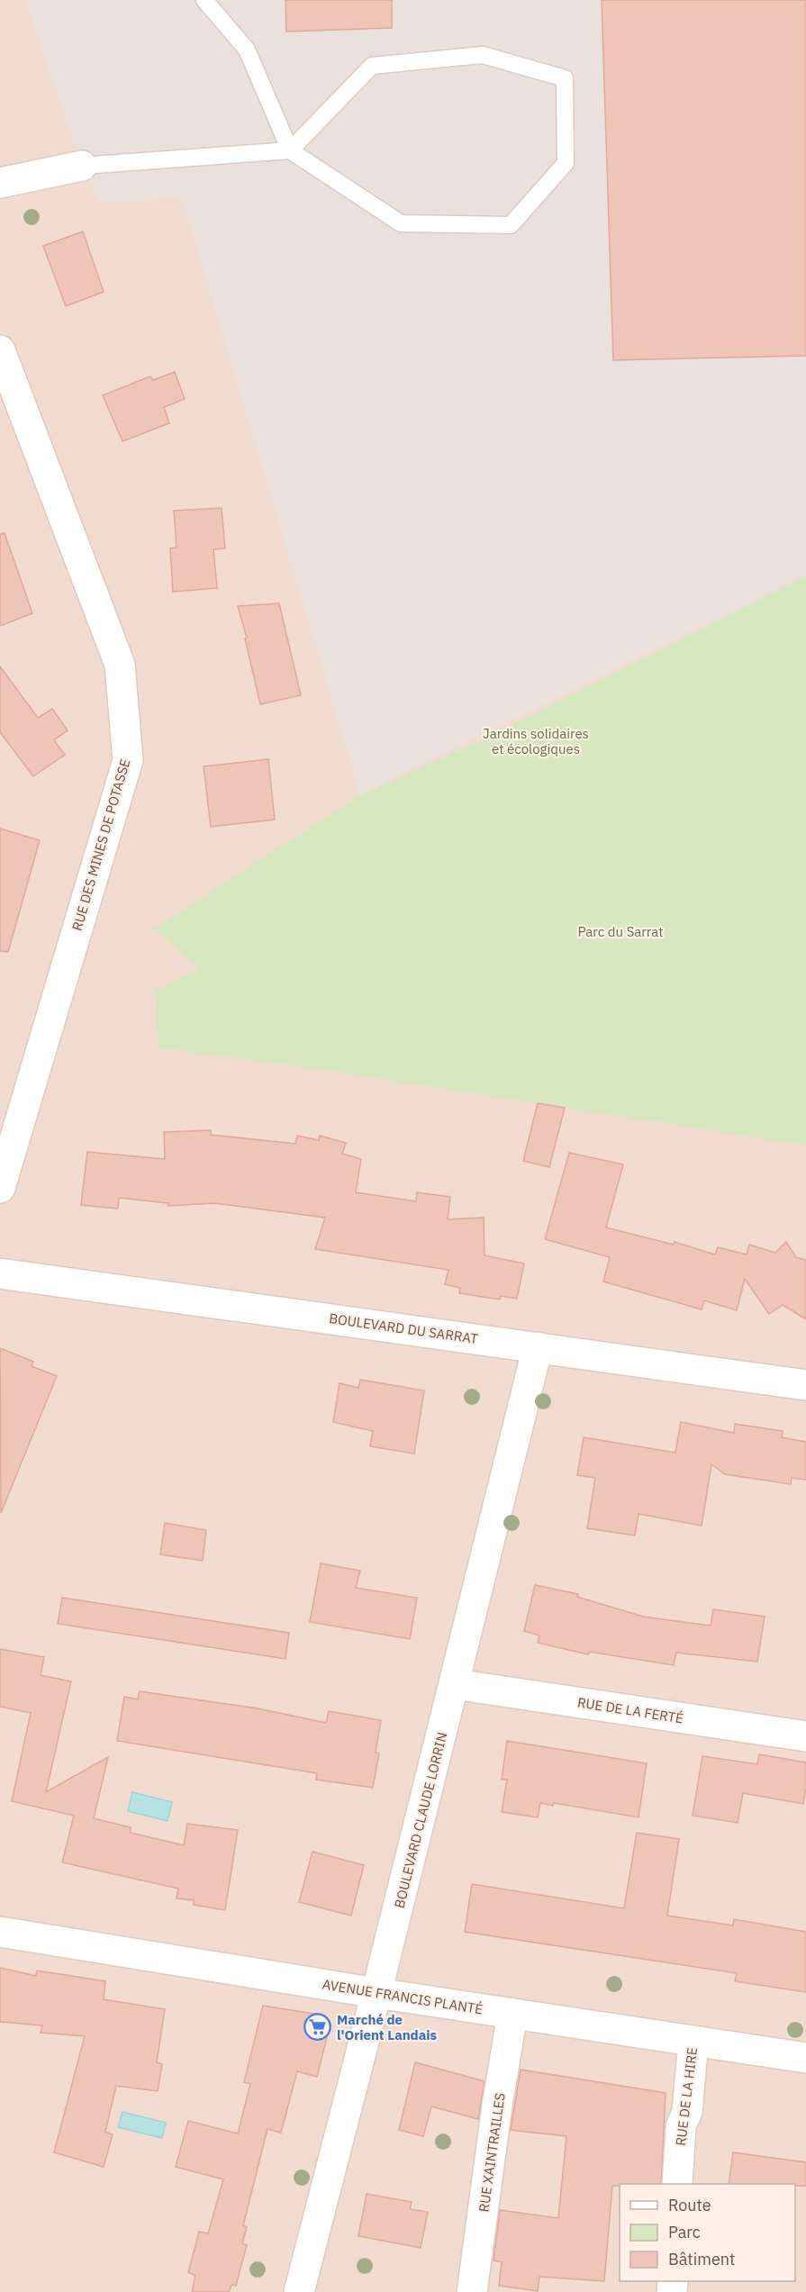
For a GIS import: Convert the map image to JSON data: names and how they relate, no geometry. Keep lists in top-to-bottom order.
{
  "streets": {
    "street": [
      "RUE DES MINES DE POTASSE",
      "BOULEVARD DU SARRAT",
      "RUE DE LA FERTÉ",
      "BOULEVARD CLAUDE LORRIN",
      "AVENUE FRANCIS PLANTÉ",
      "RUE DE LA HIRE",
      "RUE XAINTRAILLES"
    ]
  },
  "crossings": [
    ["BOULEVARD DU SARRAT", "BOULEVARD CLAUDE LORRIN"],
    ["RUE DE LA FERTÉ", "BOULEVARD CLAUDE LORRIN"],
    ["BOULEVARD CLAUDE LORRIN", "AVENUE FRANCIS PLANTÉ"],
    ["AVENUE FRANCIS PLANTÉ", "RUE DE LA HIRE"],
    ["AVENUE FRANCIS PLANTÉ", "RUE XAINTRAILLES"]
  ],
  "parks": ["Jardins solidaires et écologiques", "Parc du Sarrat"],
  "places": {
    "supermarket": ["Marché de l'Orient Landais"]
  },
  "legend": ["Route", "Parc", "Bâtiment"]
}
